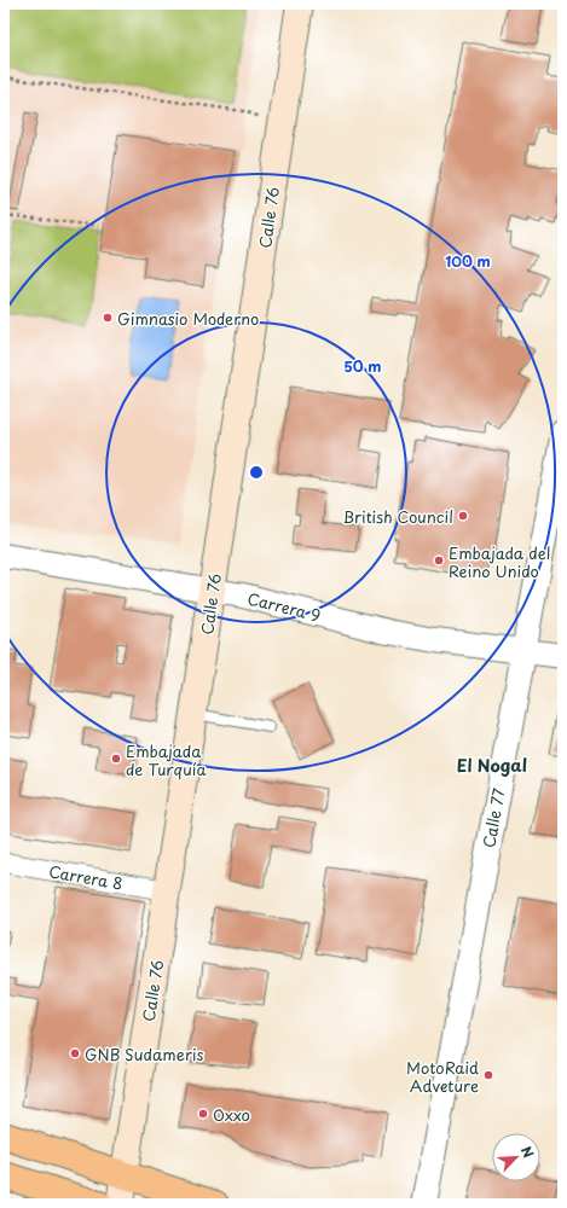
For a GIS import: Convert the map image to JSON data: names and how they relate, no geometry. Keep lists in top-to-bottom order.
{
  "streets": {
    "main road": ["Calle 76"],
    "street": ["Carrera 9", "Calle 77", "Carrera 8"]
  },
  "crossings": [
    ["Calle 76", "Carrera 9"],
    ["Calle 76", "Carrera 8"],
    ["Carrera 9", "Calle 77"]
  ],
  "districts": ["El Nogal"],
  "places": [
    "Gimnasio Moderno",
    "British Council",
    "Embajada del Reino Unido",
    "Embajada de Turquía",
    "GNB Sudameris",
    "MotoRaid Adveture",
    "Oxxo"
  ],
  "north": "top right",
  "rings": ["100 m", "50 m"]
}
